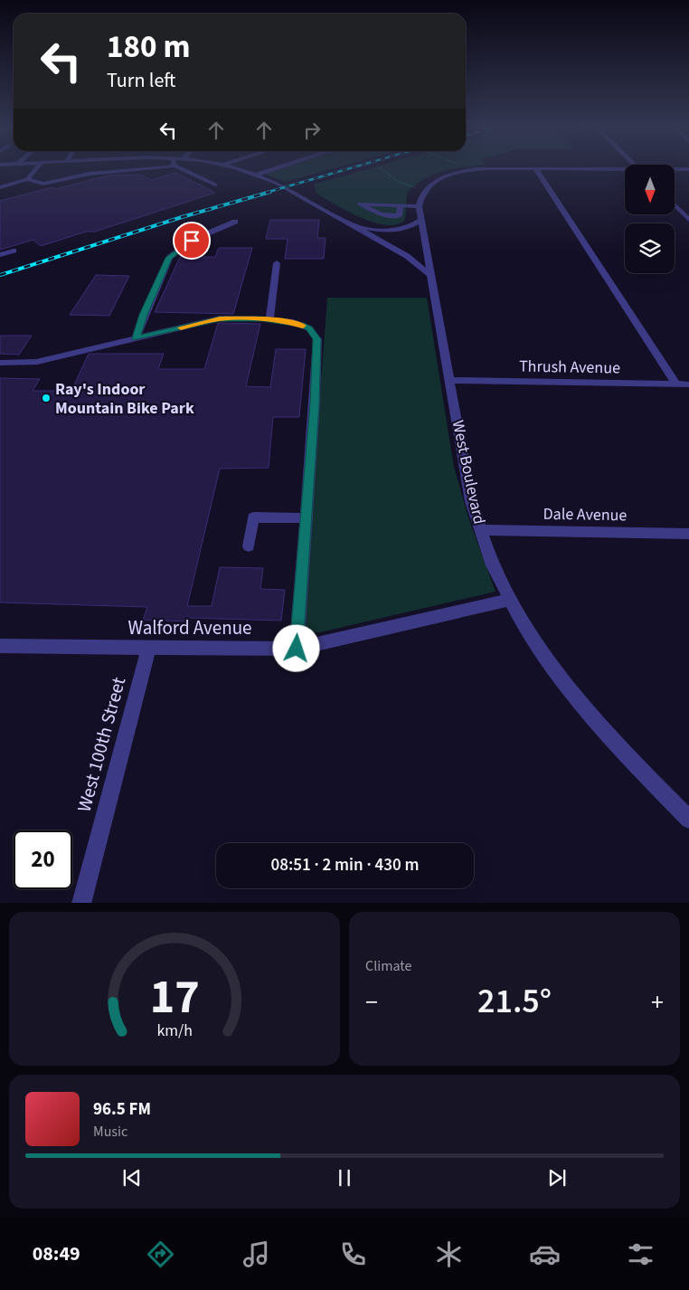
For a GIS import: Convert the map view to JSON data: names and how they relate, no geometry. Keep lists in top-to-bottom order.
{
  "streets": {
    "street": [
      "Thrush Avenue",
      "West Boulevard",
      "Dale Avenue",
      "Walford Avenue",
      "West 100th Street"
    ]
  },
  "crossings": [
    ["Thrush Avenue", "West Boulevard"],
    ["West Boulevard", "Dale Avenue"],
    ["West Boulevard", "Walford Avenue"],
    ["Walford Avenue", "West 100th Street"]
  ],
  "places": ["Ray's Indoor Mountain Bike Park"],
  "north": "bottom",
  "page": {
    "turn": ["180 m", "Turn left"],
    "limit": "20",
    "trip": "08:51 · 2 min · 430 m",
    "tile": "Climate",
    "heat": ["−", "21.5°", "+"],
    "song": ["96.5 FM", "Music"],
    "tabs": "08:49",
    "gauge": ["17", "km/h"]
  }
}
